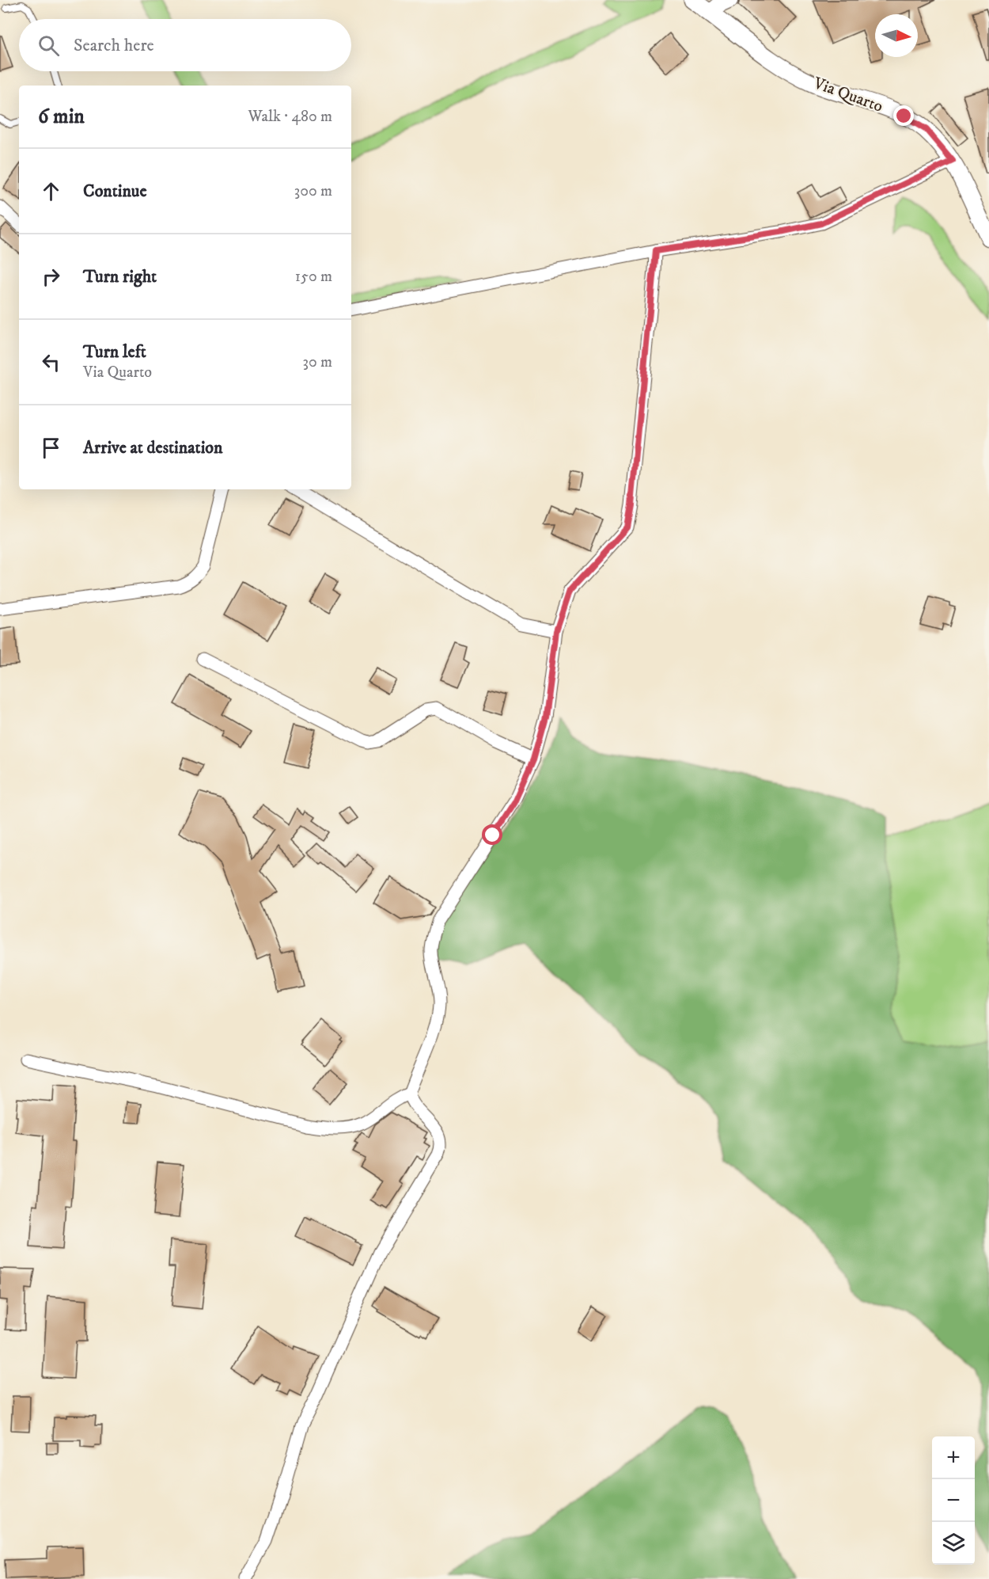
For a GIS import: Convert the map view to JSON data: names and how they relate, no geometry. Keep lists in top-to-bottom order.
{
  "streets": {
    "street": ["Via Quarto"]
  },
  "north": "right",
  "page": {
    "search": "Search here",
    "heading": ["6 min", "Walk · 480 m"],
    "list": [
      ["Continue", "300 m"],
      ["Turn right", "150 m"],
      ["Turn left", "Via Quarto", "30 m"],
      "Arrive at destination"
    ],
    "map_buttons": ["+", "−"]
  }
}
